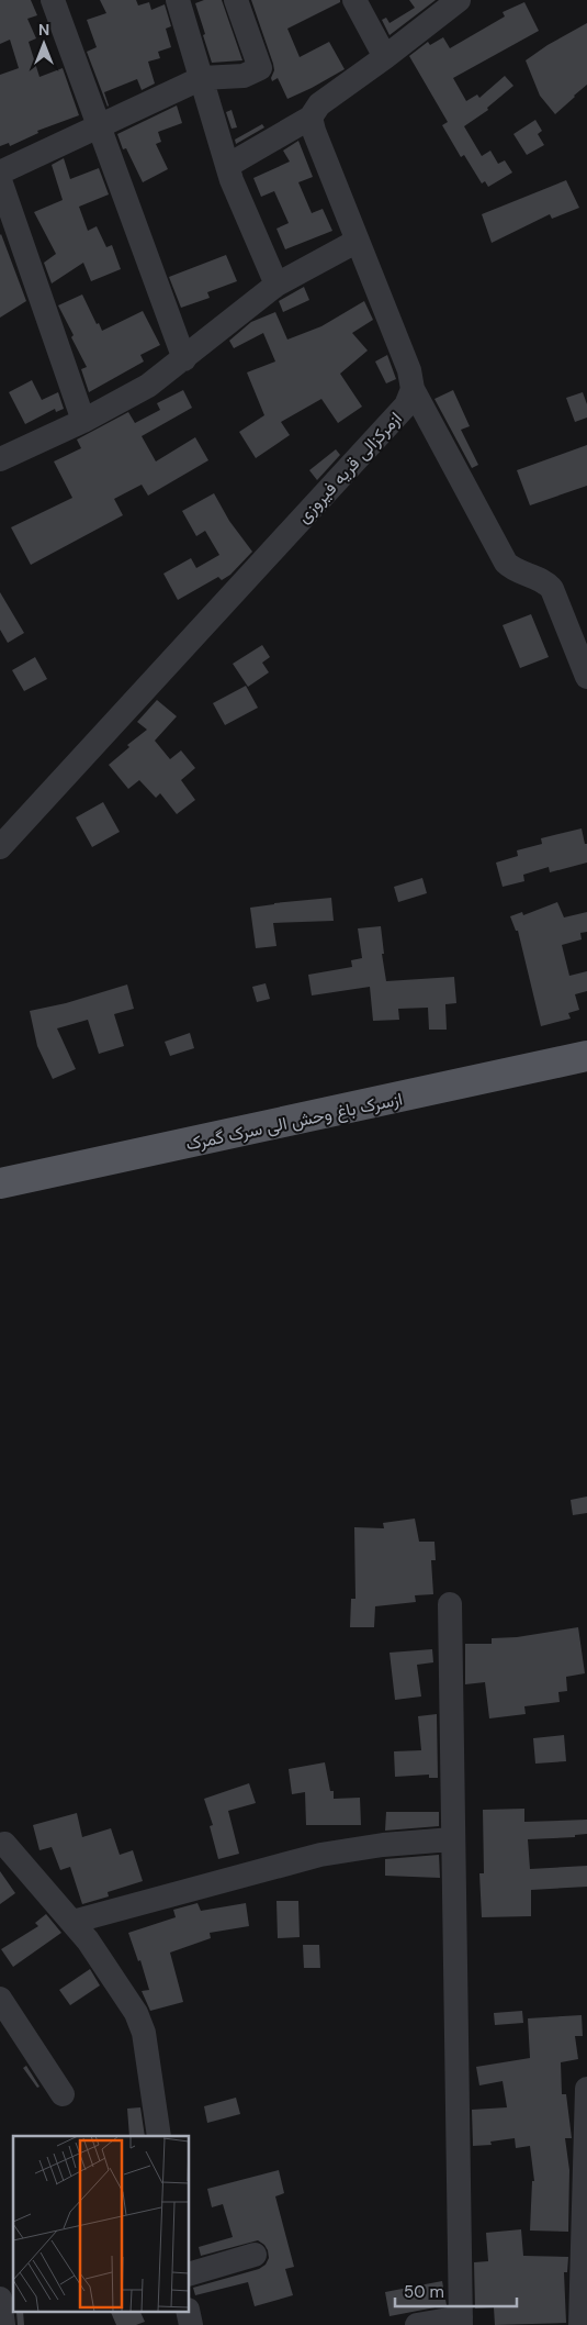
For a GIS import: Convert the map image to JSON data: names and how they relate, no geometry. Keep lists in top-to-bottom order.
{
  "streets": {
    "main road": ["ازسرک باغ وحش الی سرک گمرک"],
    "street": ["ازمرکزالی قریه فیروزی"]
  },
  "scale_bar": "50 m",
  "north": "top"
}
